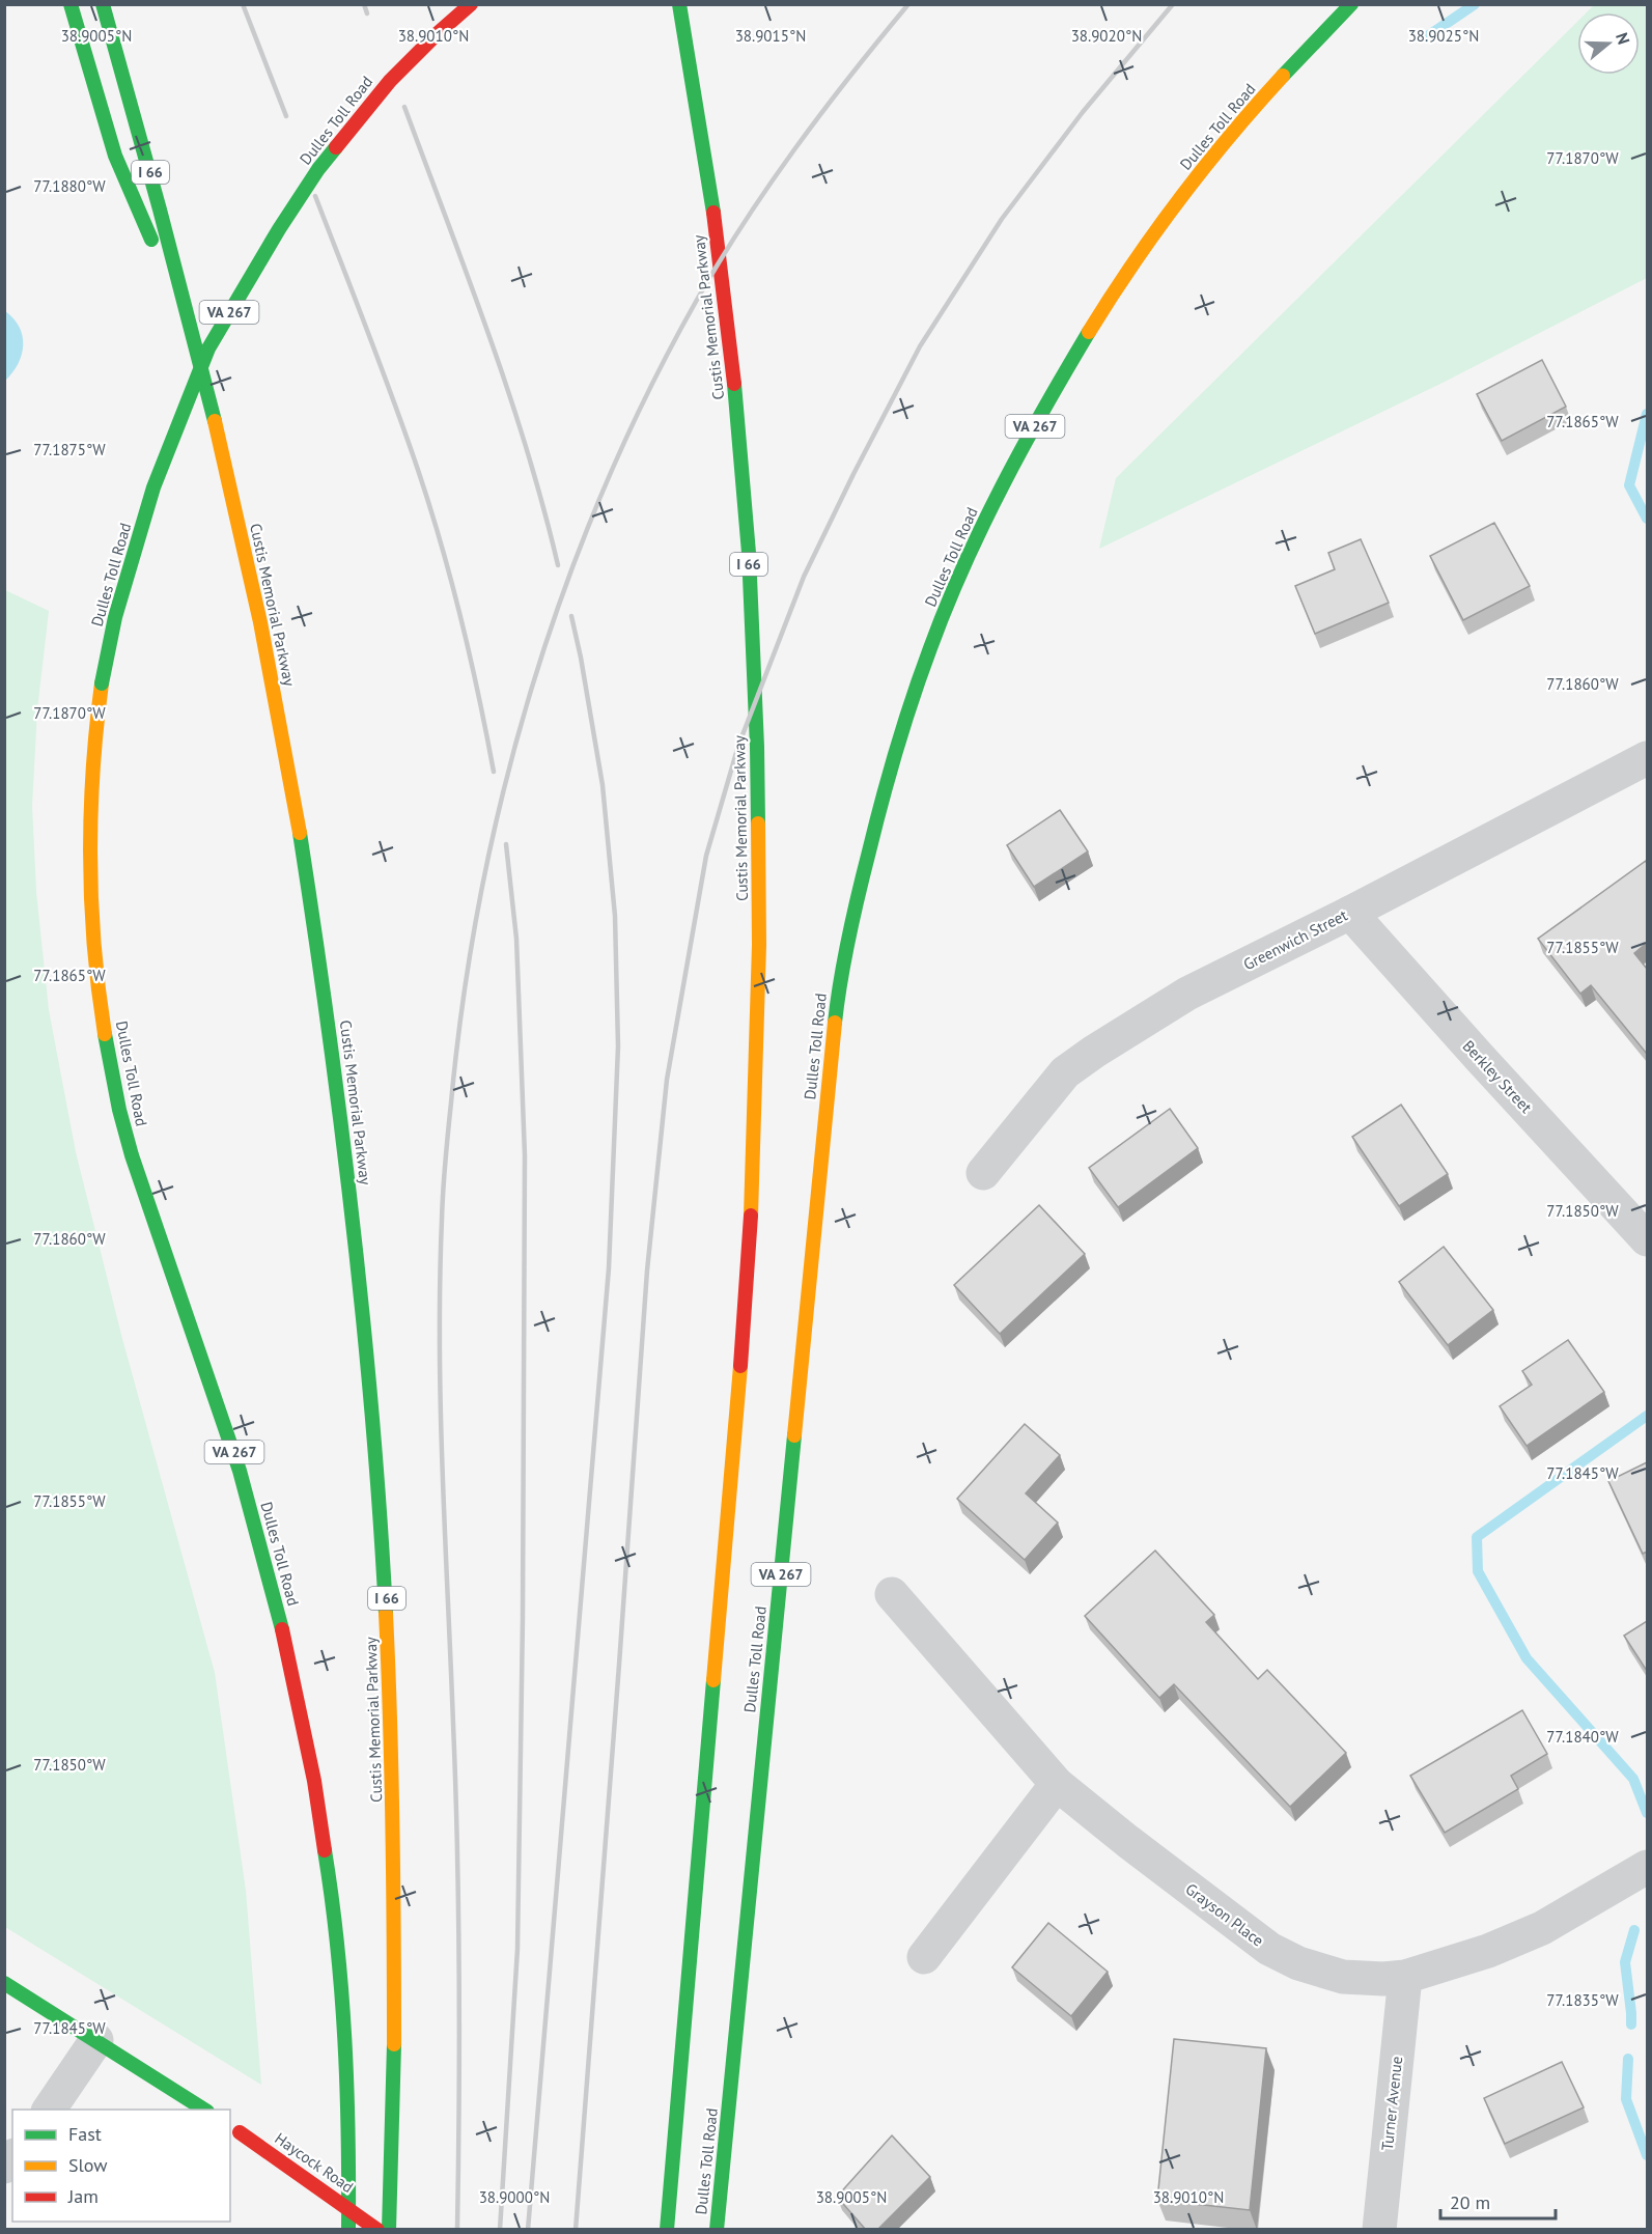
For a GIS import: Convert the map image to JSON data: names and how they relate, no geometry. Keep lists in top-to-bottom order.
{
  "streets": {
    "main road": [
      "Dulles Toll Road",
      "I 66",
      "VA 267",
      "Custis Memorial Parkway",
      "Haycock Road"
    ],
    "street": [
      "Greenwich Street",
      "Berkley Street",
      "Grayson Place",
      "Turner Avenue"
    ]
  },
  "crossings": [
    ["Greenwich Street", "Berkley Street"],
    ["Grayson Place", "Turner Avenue"]
  ],
  "legend": ["Fast", "Slow", "Jam"],
  "scale_bar": "20 m",
  "north": "right",
  "coordinates": [
    "38.9020°N",
    "38.9025°N",
    "38.9005°N",
    "38.9010°N",
    "38.9015°N",
    "77.1870°W",
    "77.1880°W",
    "77.1865°W",
    "77.1875°W",
    "77.1860°W",
    "77.1855°W",
    "77.1850°W",
    "77.1845°W",
    "77.1840°W",
    "77.1835°W",
    "38.9000°N"
  ]
}
